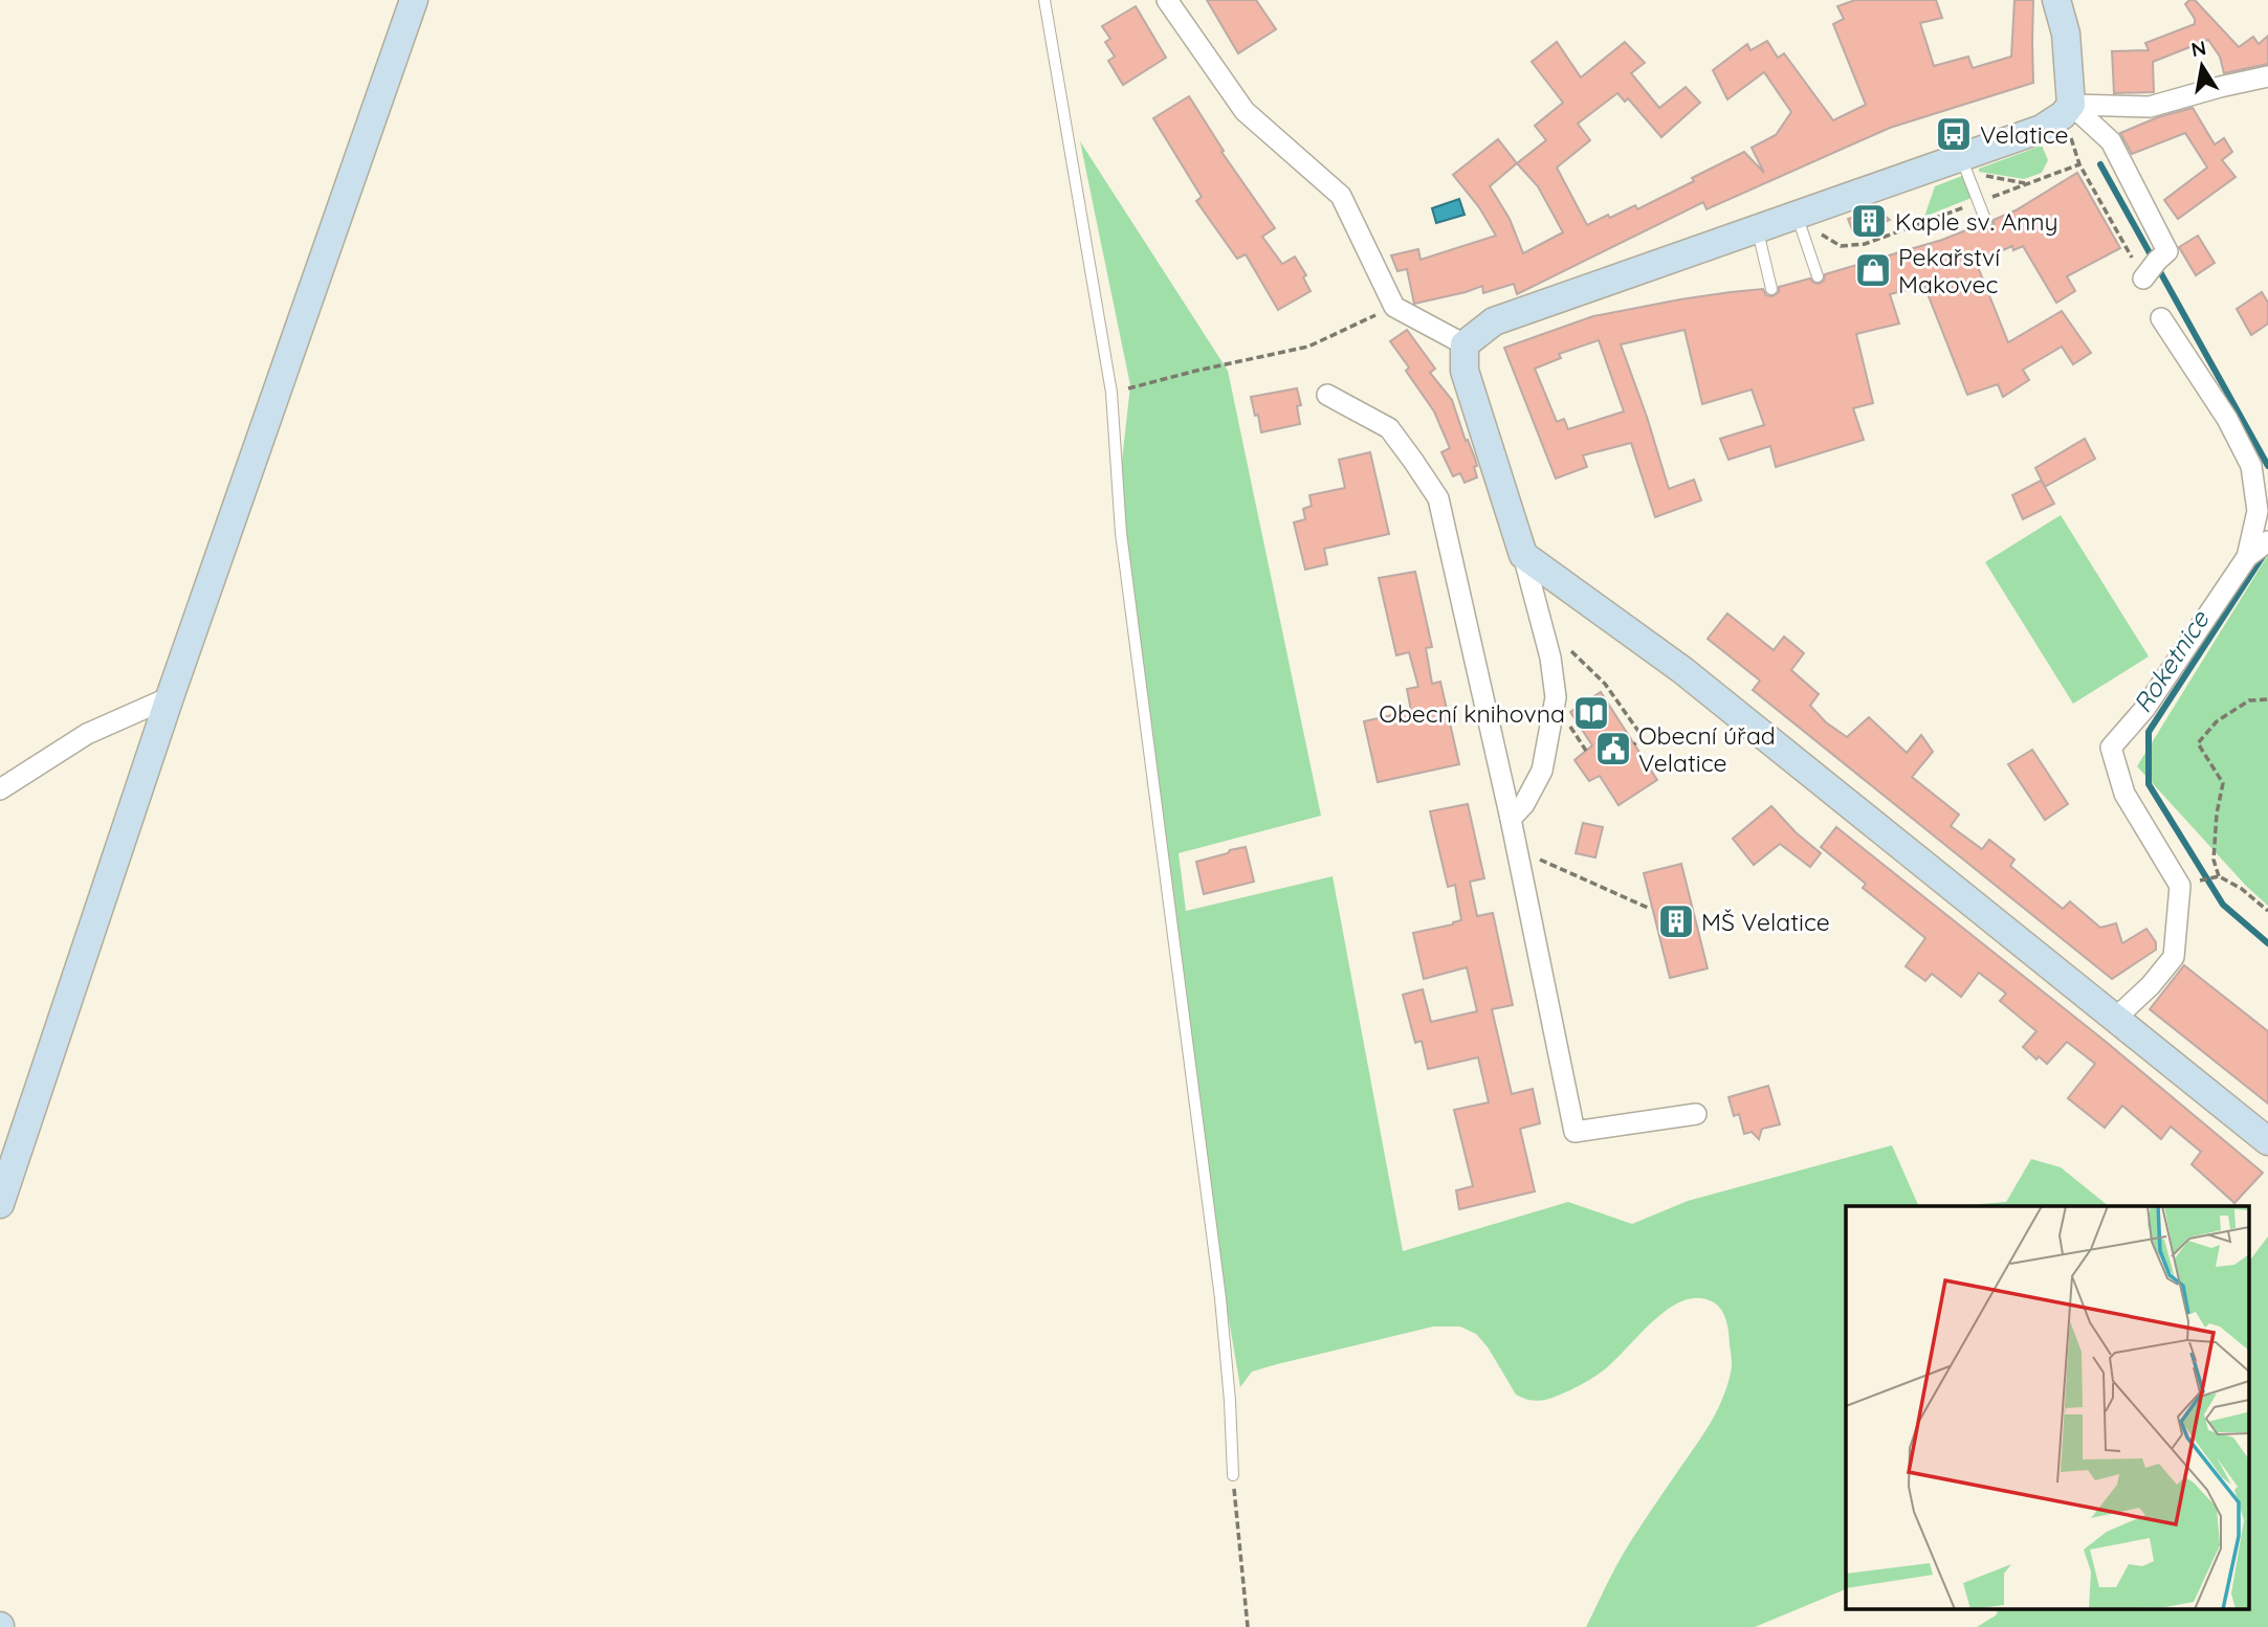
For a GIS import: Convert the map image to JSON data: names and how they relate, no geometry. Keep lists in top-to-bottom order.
{
  "water": ["Roketnice"],
  "places": {
    "bus stop": ["Velatice"],
    "building": ["Kaple sv. Anny", "MŠ Velatice"],
    "shop": ["Pekařství Makovec"],
    "library": ["Obecní knihovna"],
    "public building": ["Obecní úřad Velatice"]
  },
  "north": "top"
}
